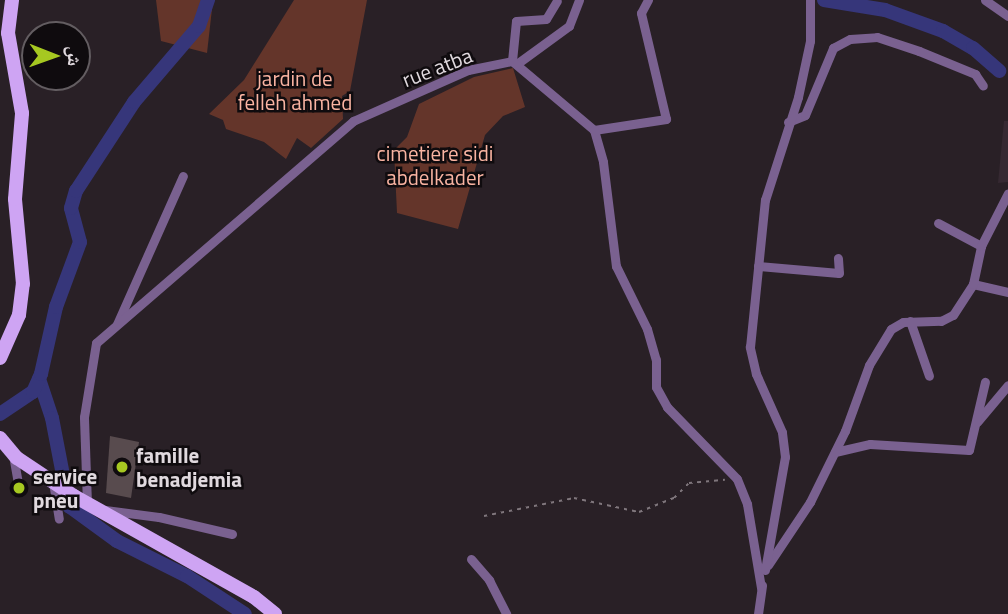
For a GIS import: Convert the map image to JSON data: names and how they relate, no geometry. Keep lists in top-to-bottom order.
{
  "streets": {
    "street": ["rue atba"]
  },
  "parks": ["jardin de felleh ahmed", "cimetiere sidi abdelkader"],
  "places": ["famille benadjemia", "service pneu"],
  "north": "right"
}
